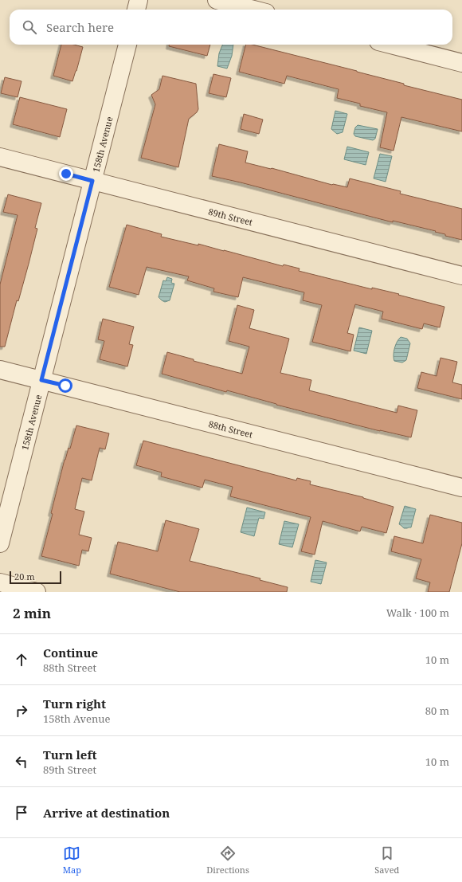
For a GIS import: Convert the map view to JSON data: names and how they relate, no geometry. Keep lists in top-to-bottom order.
{
  "streets": {
    "street": ["158th Avenue", "89th Street", "88th Street"]
  },
  "crossings": [
    ["158th Avenue", "89th Street"],
    ["158th Avenue", "88th Street"]
  ],
  "scale_bar": "20 m",
  "page": {
    "search": "Search here",
    "scale": "20 m",
    "heading": ["2 min", "Walk · 100 m"],
    "list": [
      ["Continue", "88th Street", "10 m"],
      ["Turn right", "158th Avenue", "80 m"],
      ["Turn left", "89th Street", "10 m"],
      "Arrive at destination"
    ],
    "nav": ["Map", "Directions", "Saved"]
  }
}
